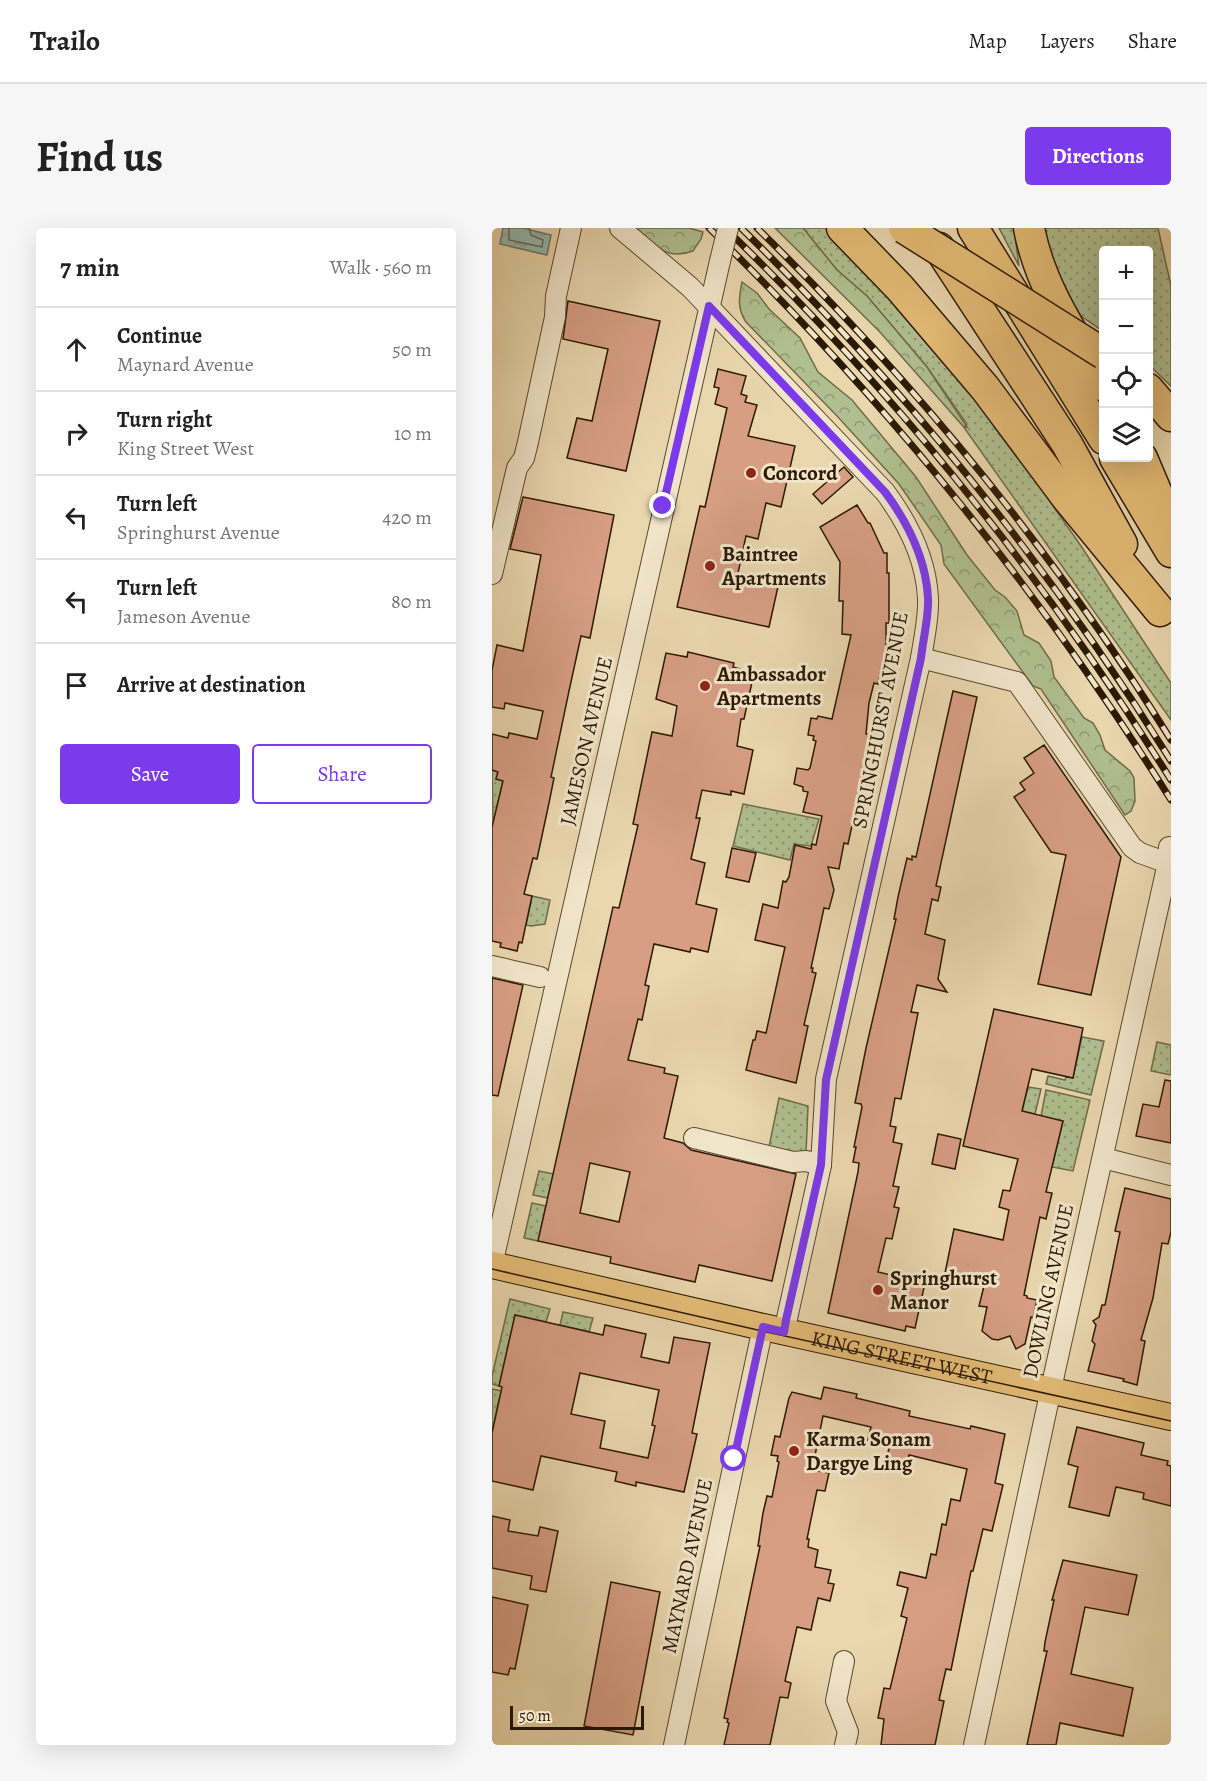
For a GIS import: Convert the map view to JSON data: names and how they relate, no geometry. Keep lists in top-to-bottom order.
{
  "streets": {
    "main road": ["KING STREET WEST"],
    "street": [
      "SPRINGHURST AVENUE",
      "JAMESON AVENUE",
      "DOWLING AVENUE",
      "MAYNARD AVENUE"
    ]
  },
  "crossings": [
    ["SPRINGHURST AVENUE", "JAMESON AVENUE"],
    ["SPRINGHURST AVENUE", "DOWLING AVENUE"],
    ["SPRINGHURST AVENUE", "KING STREET WEST"],
    ["SPRINGHURST AVENUE", "MAYNARD AVENUE"],
    ["JAMESON AVENUE", "KING STREET WEST"],
    ["DOWLING AVENUE", "KING STREET WEST"],
    ["KING STREET WEST", "MAYNARD AVENUE"]
  ],
  "places": [
    "Concord",
    "Baintree Apartments",
    "Ambassador Apartments",
    "Springhurst Manor",
    "Karma Sonam Dargye Ling"
  ],
  "scale_bar": "50 m",
  "page": {
    "header": "Trailo",
    "nav": ["Map", "Layers", "Share"],
    "buttons": [
      "Directions",
      ["Save", "Share"]
    ],
    "title": "Find us",
    "heading": ["7 min", "Walk · 560 m"],
    "map_buttons": ["+", "−"],
    "list": [
      ["Continue", "Maynard Avenue", "50 m"],
      ["Turn right", "King Street West", "10 m"],
      ["Turn left", "Springhurst Avenue", "420 m"],
      ["Turn left", "Jameson Avenue", "80 m"],
      "Arrive at destination"
    ],
    "scale": "50 m"
  }
}
